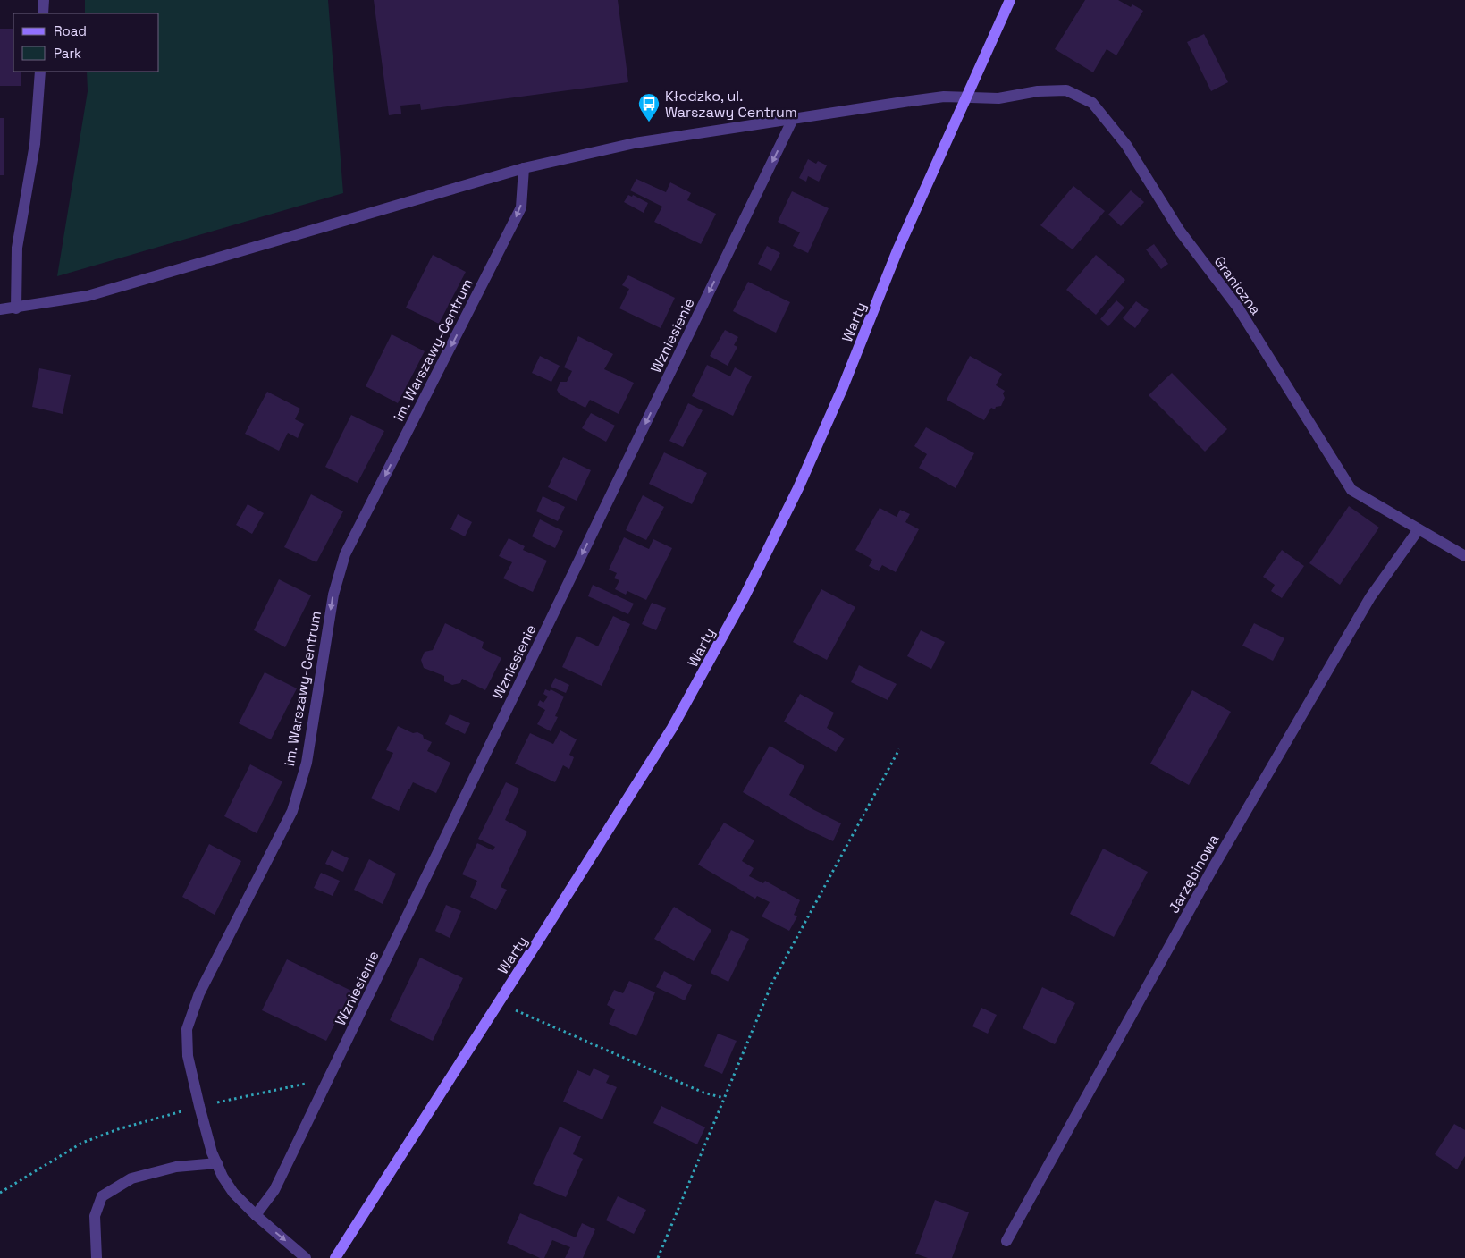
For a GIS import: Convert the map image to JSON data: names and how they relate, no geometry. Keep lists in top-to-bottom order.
{
  "streets": {
    "main road": ["Warty"],
    "street": [
      "Graniczna",
      "Wzniesienie",
      "im. Warszawy-Centrum",
      "Jarzębinowa"
    ]
  },
  "crossings": [
    ["Graniczna", "Warty"],
    ["Graniczna", "Jarzębinowa"],
    ["Wzniesienie", "im. Warszawy-Centrum"]
  ],
  "one_way": ["Wzniesienie", "im. Warszawy-Centrum"],
  "places": {
    "bus stop": ["Kłodzko, ul. Warszawy Centrum"]
  },
  "legend": ["Road", "Park"]
}
